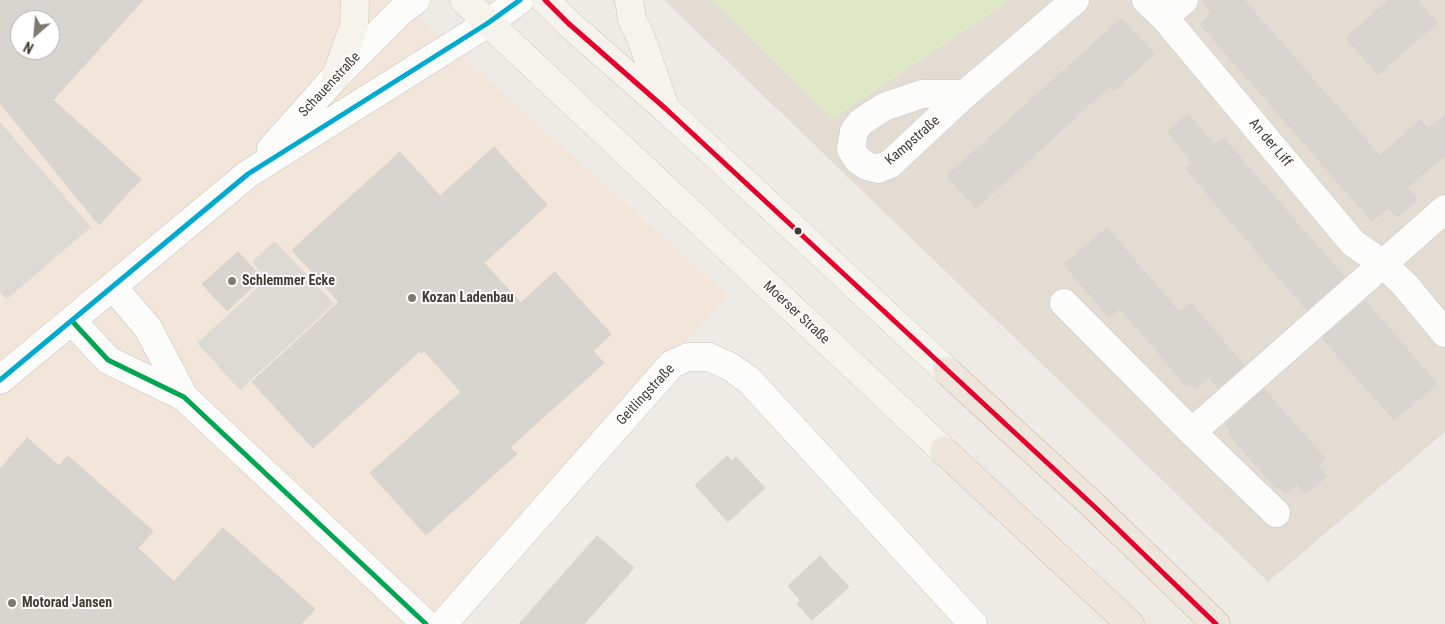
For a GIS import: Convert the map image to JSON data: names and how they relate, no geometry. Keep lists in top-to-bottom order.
{
  "streets": {
    "highway": ["Moerser Straße"],
    "street": ["Schauenstraße", "An der Liff", "Geitlingstraße"]
  },
  "crossings": [
    ["Schauenstraße", "Moerser Straße"]
  ],
  "places": ["Schlemmer Ecke", "Kozan Ladenbau", "Motorad Jansen"],
  "north": "bottom left"
}
